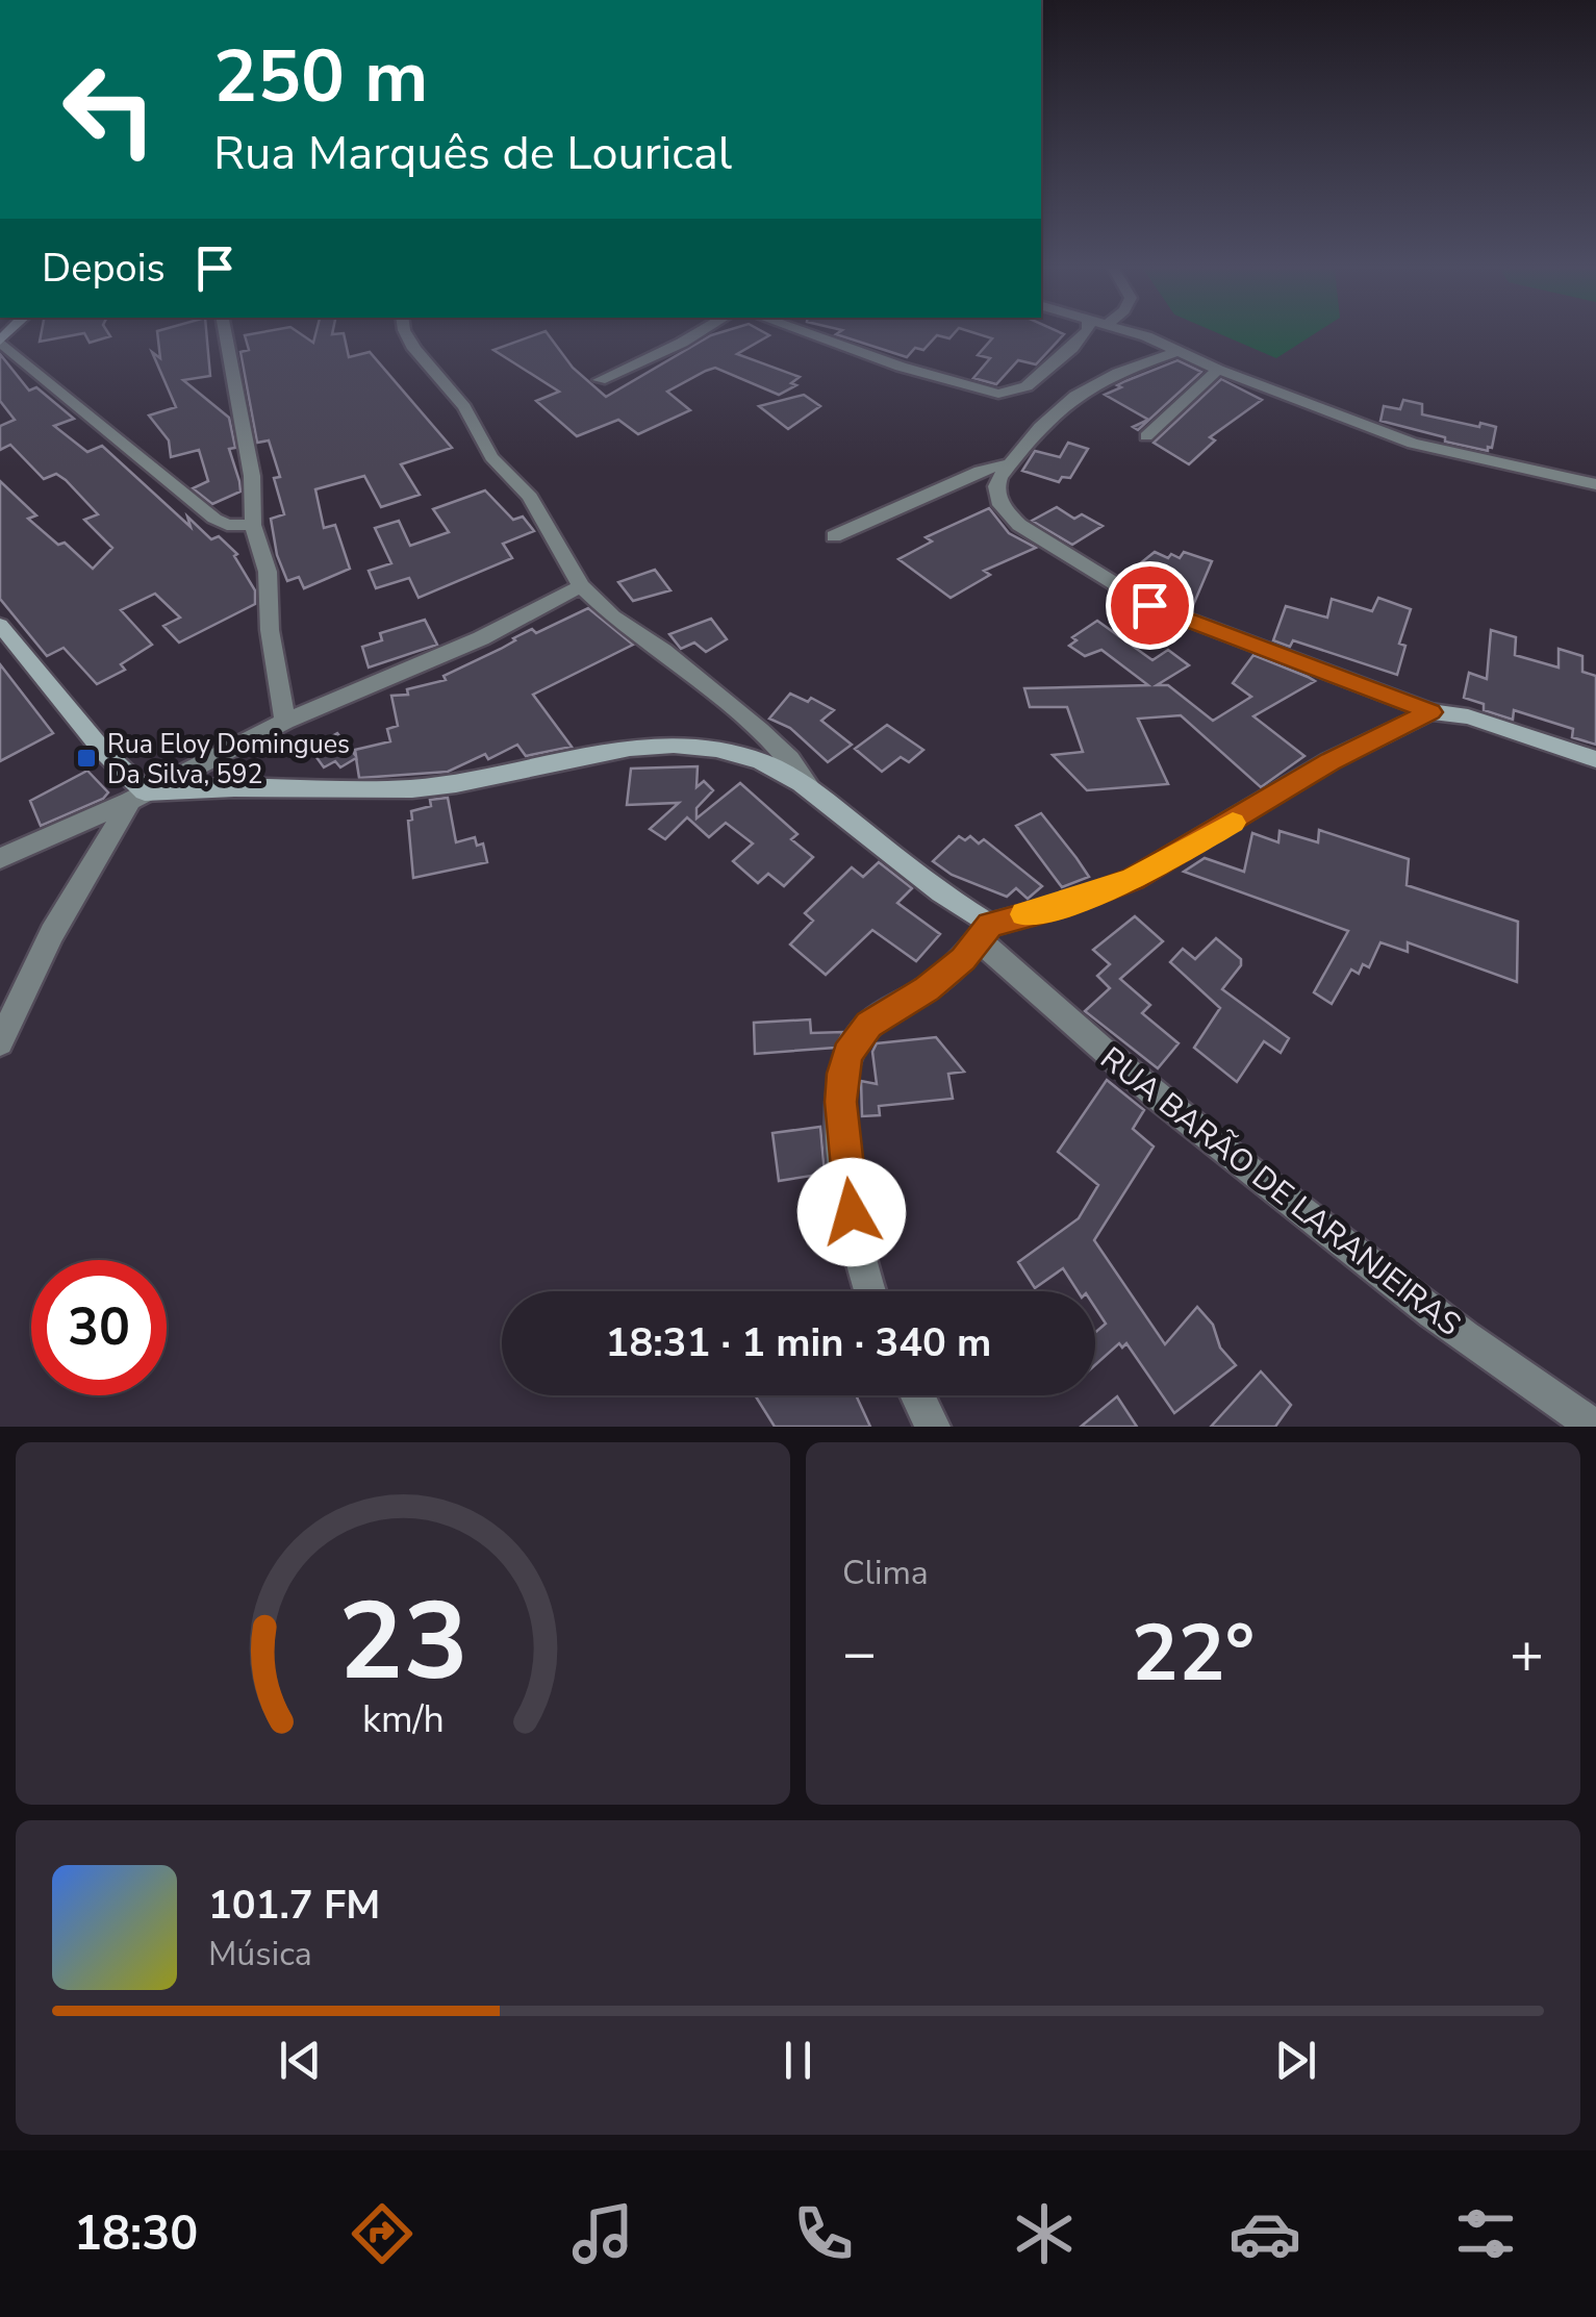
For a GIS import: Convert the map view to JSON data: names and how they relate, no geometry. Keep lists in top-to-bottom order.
{
  "streets": {
    "main road": ["RUA BARÃO DE LARANJEIRAS"]
  },
  "places": {
    "transit": ["Rua Eloy Domingues Da Silva, 592"]
  },
  "page": {
    "turn": ["250 m", "Rua Marquês de Lourical"],
    "then": "Depois",
    "limit": "30",
    "trip": "18:31 · 1 min · 340 m",
    "tile": "Clima",
    "heat": ["−", "22°", "+"],
    "song": ["101.7 FM", "Música"],
    "tabs": "18:30",
    "gauge": ["23", "km/h"]
  }
}
